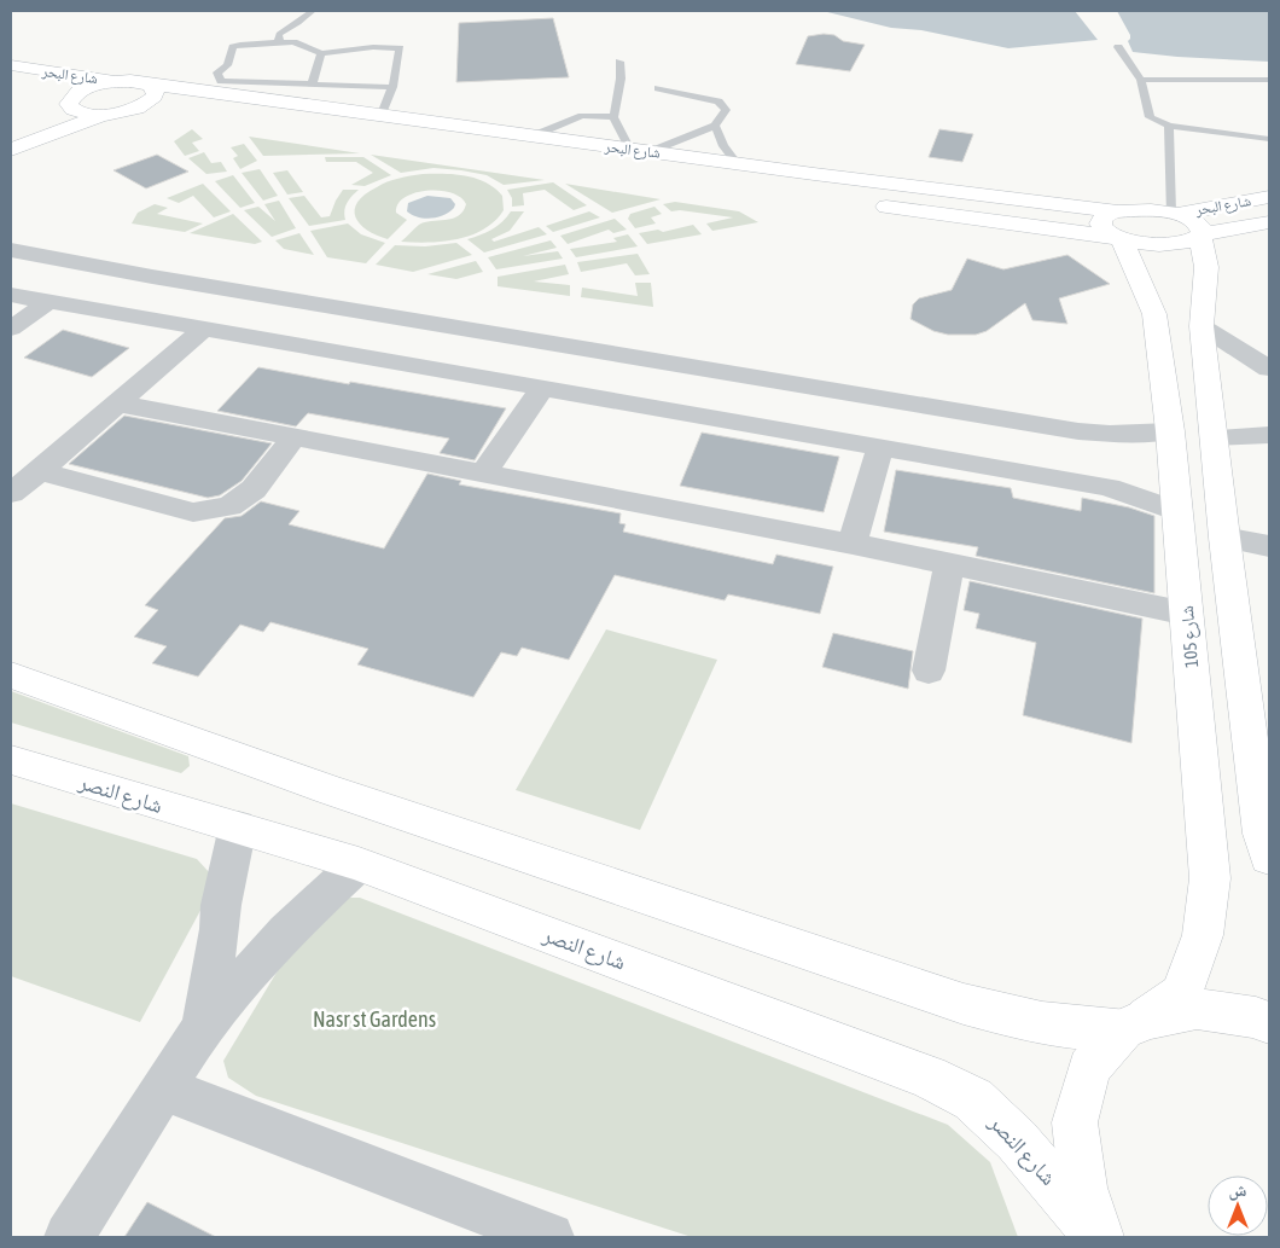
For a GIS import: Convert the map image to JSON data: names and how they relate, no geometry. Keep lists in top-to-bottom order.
{
  "streets": {
    "main road": ["شارع البحر", "شارع 105", "شارع النصر"]
  },
  "crossings": [
    ["شارع البحر", "شارع 105"],
    ["شارع 105", "شارع النصر"]
  ],
  "parks": ["Nasr st Gardens"],
  "north": "top"
}
